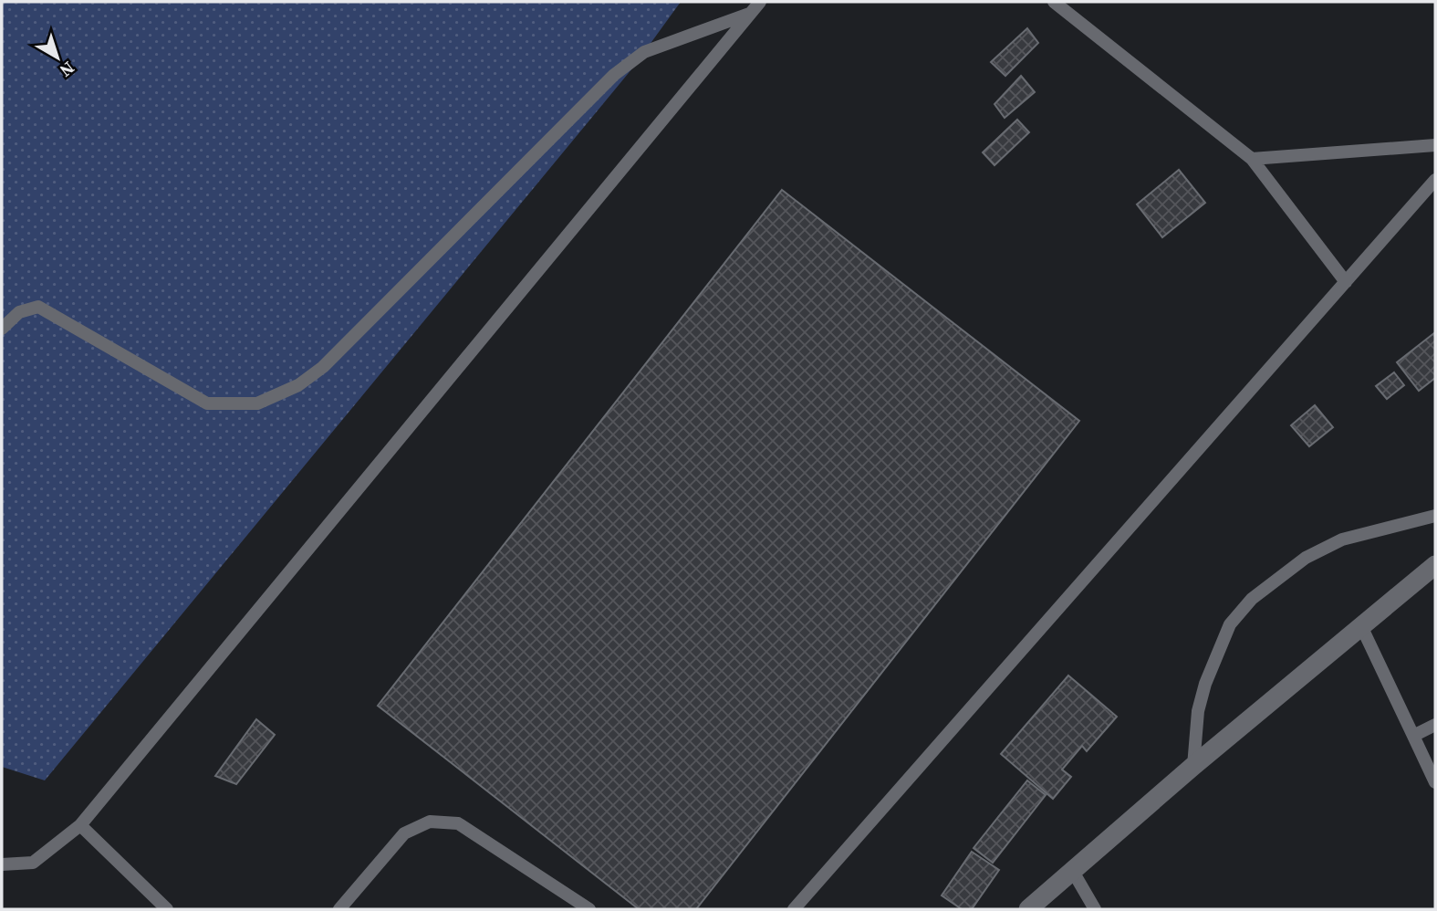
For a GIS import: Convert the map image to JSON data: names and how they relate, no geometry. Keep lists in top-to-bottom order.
{
  "north": "bottom right"
}
